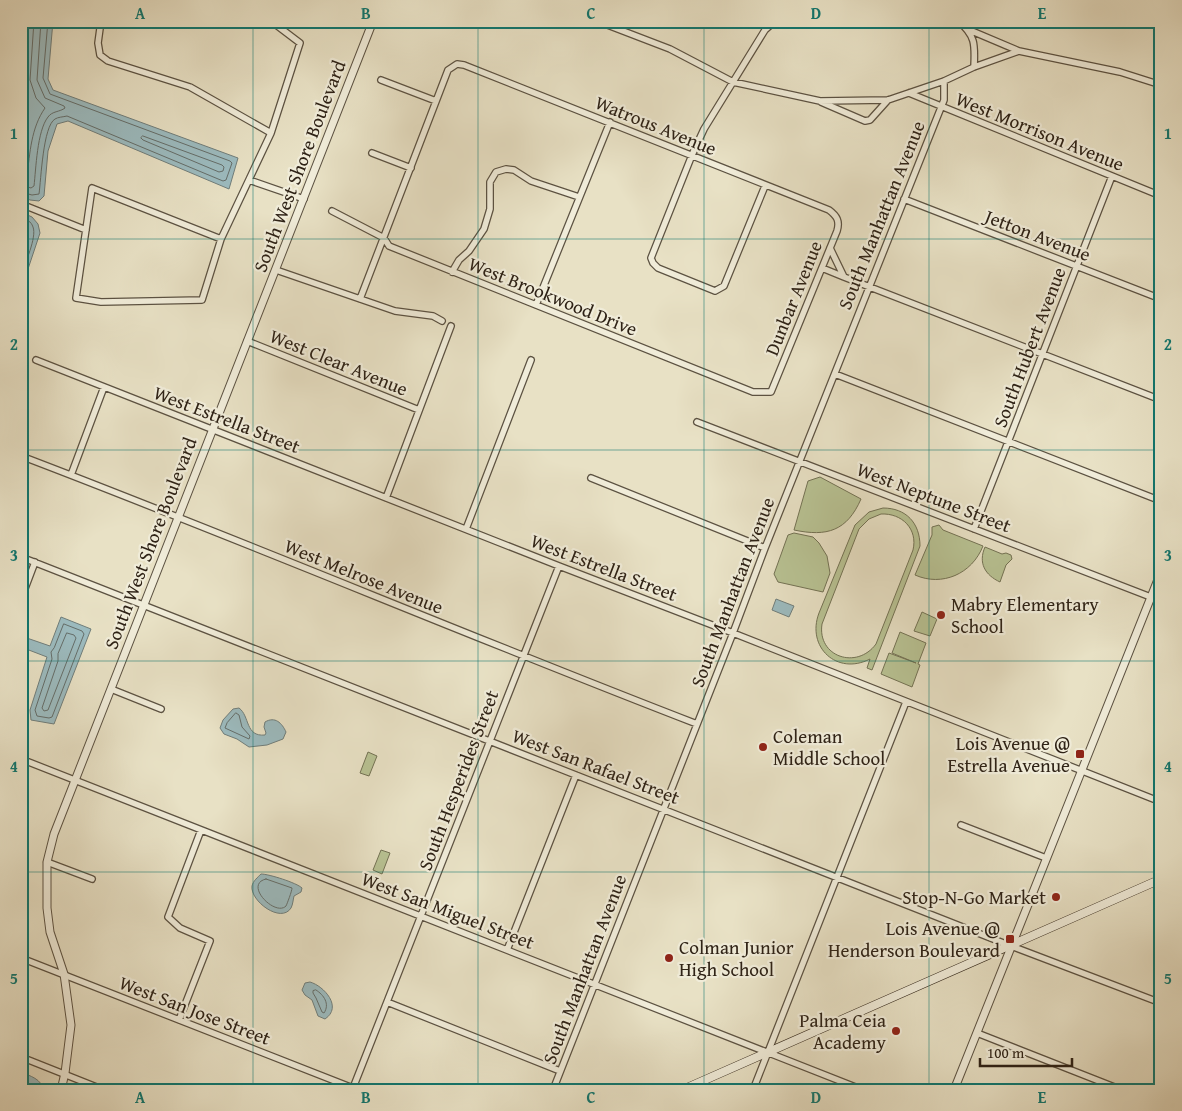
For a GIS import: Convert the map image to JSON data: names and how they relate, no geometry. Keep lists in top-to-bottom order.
{
  "streets": {
    "street": [
      "Watrous Avenue",
      "West Morrison Avenue",
      "South West Shore Boulevard",
      "South Manhattan Avenue",
      "Jetton Avenue",
      "West Brookwood Drive",
      "Dunbar Avenue",
      "South Hubert Avenue",
      "West Clear Avenue",
      "West Estrella Street",
      "West Neptune Street",
      "West Melrose Avenue",
      "West San Rafael Street",
      "South Hesperides Street",
      "West San Miguel Street",
      "West San Jose Street"
    ]
  },
  "crossings": [
    ["Watrous Avenue", "Dunbar Avenue"],
    ["West Morrison Avenue", "South Manhattan Avenue"],
    ["West Morrison Avenue", "South Hubert Avenue"],
    ["South West Shore Boulevard", "West Clear Avenue"],
    ["South West Shore Boulevard", "West Estrella Street"],
    ["South West Shore Boulevard", "West Melrose Avenue"],
    ["South West Shore Boulevard", "West San Rafael Street"],
    ["South West Shore Boulevard", "West San Miguel Street"],
    ["South West Shore Boulevard", "West San Jose Street"],
    ["South Manhattan Avenue", "Jetton Avenue"],
    ["South Manhattan Avenue", "West Estrella Street"],
    ["South Manhattan Avenue", "West Neptune Street"],
    ["South Manhattan Avenue", "West Melrose Avenue"],
    ["South Manhattan Avenue", "West San Rafael Street"],
    ["South Manhattan Avenue", "West San Miguel Street"],
    ["Jetton Avenue", "South Hubert Avenue"],
    ["West Brookwood Drive", "Dunbar Avenue"],
    ["South Hubert Avenue", "West Neptune Street"],
    ["West Estrella Street", "South Hesperides Street"],
    ["West Melrose Avenue", "South Hesperides Street"],
    ["West San Rafael Street", "South Hesperides Street"],
    ["South Hesperides Street", "West San Miguel Street"],
    ["South Hesperides Street", "West San Jose Street"]
  ],
  "places": {
    "other": [
      "Mabry Elementary School",
      "Coleman Middle School",
      "Stop-N-Go Market",
      "Colman Junior High School",
      "Palma Ceia Academy"
    ],
    "transit": ["Lois Avenue @ Estrella Avenue", "Lois Avenue @ Henderson Boulevard"]
  },
  "scale_bar": "100 m",
  "grid": {
    "columns": [
      "A",
      "B",
      "C",
      "D",
      "E"
    ],
    "rows": [
      "1",
      "2",
      "3",
      "4",
      "5"
    ]
  }
}
